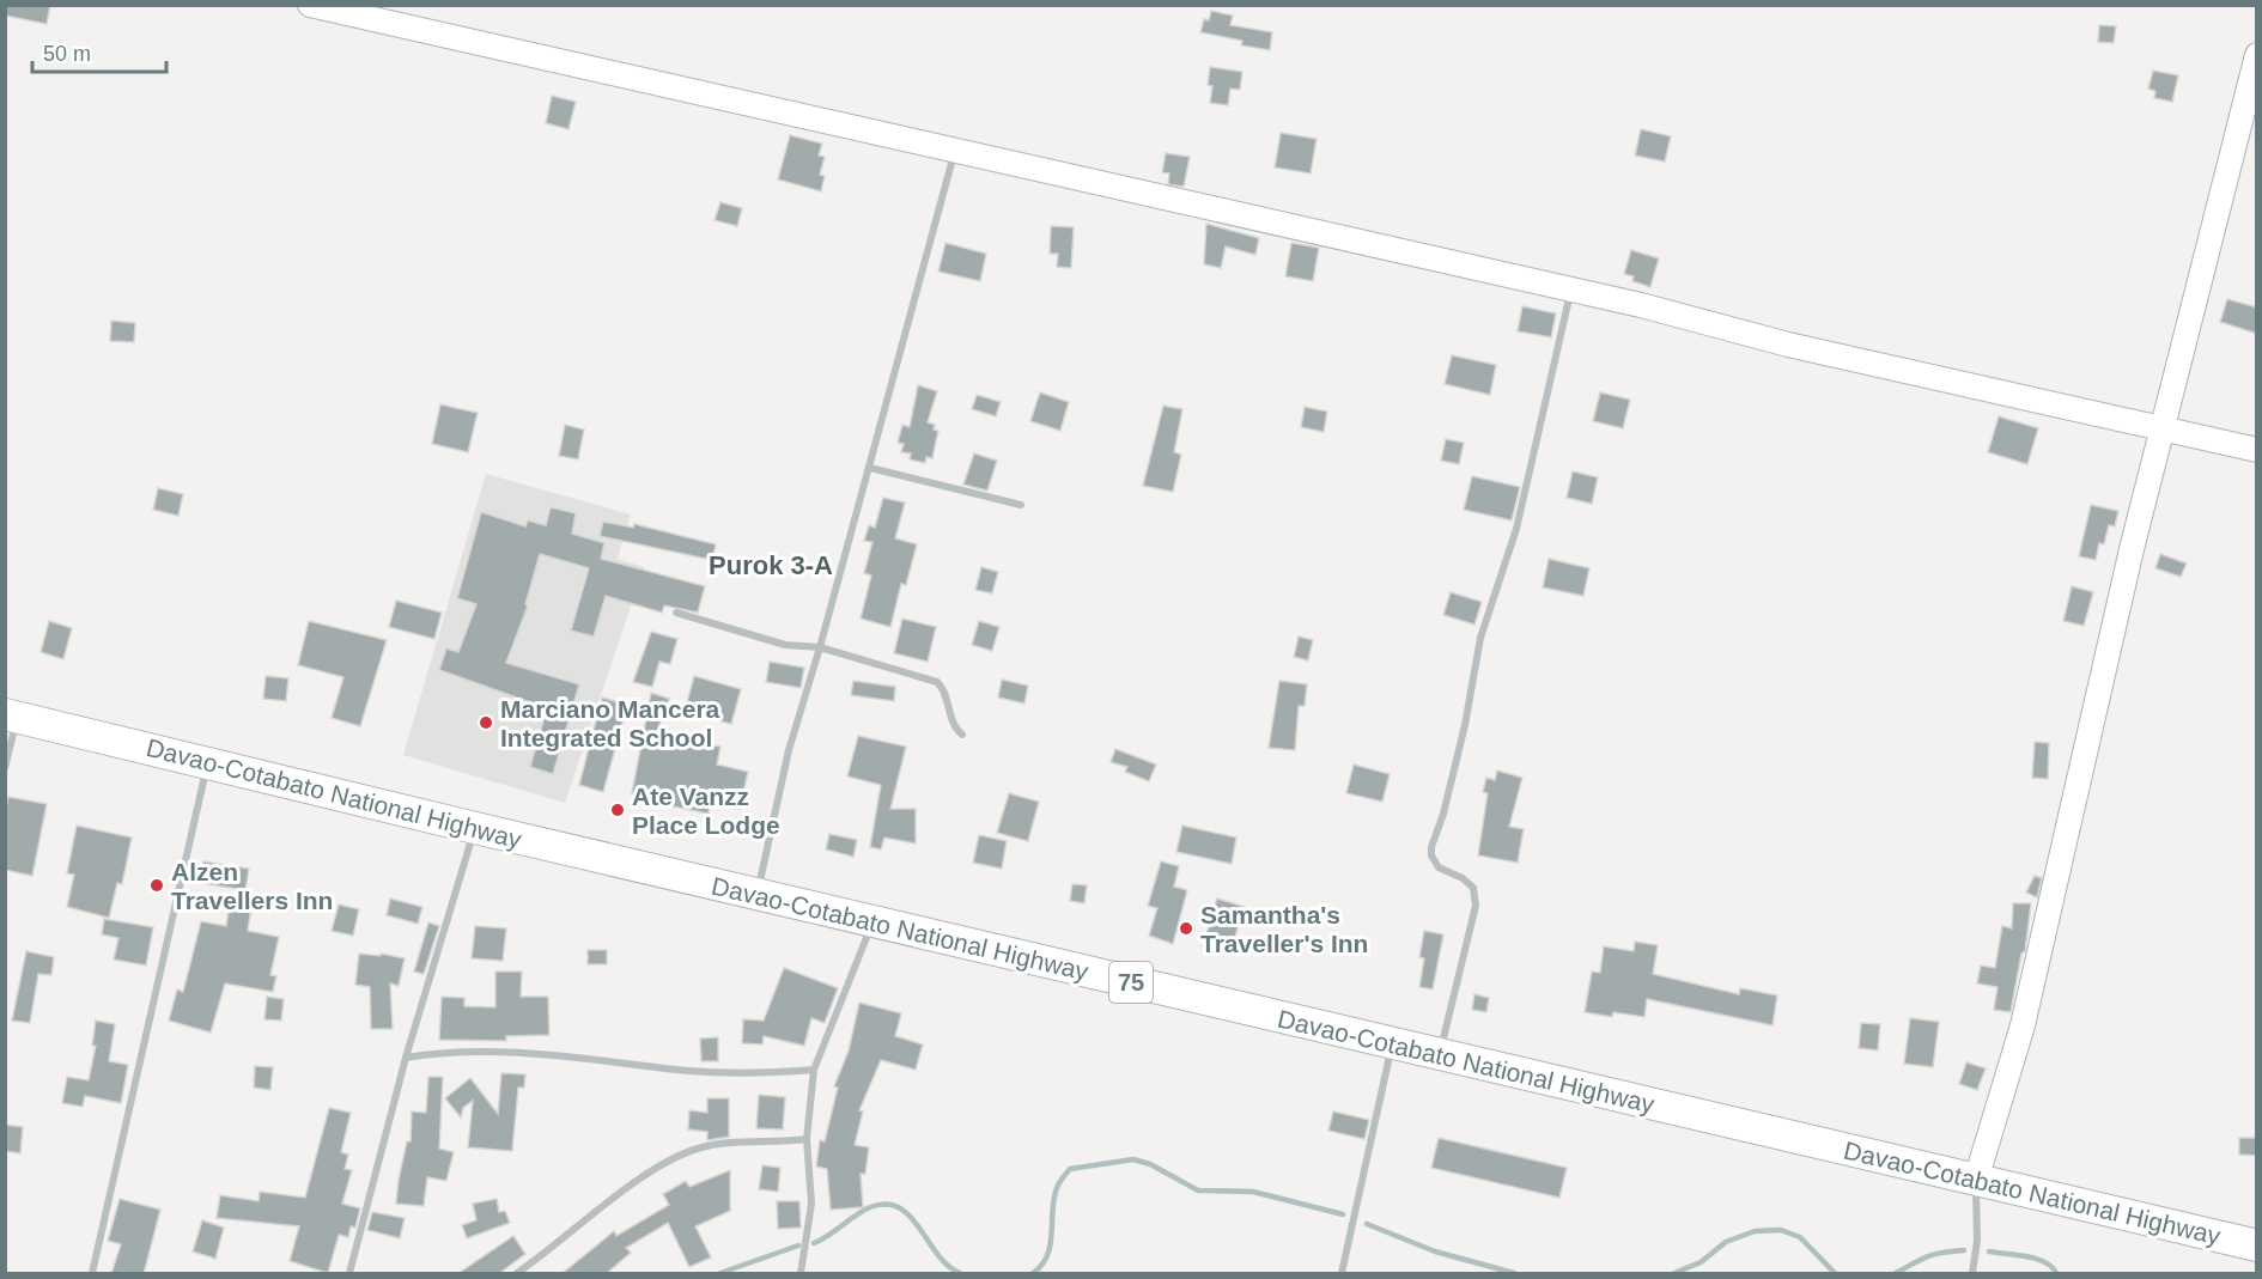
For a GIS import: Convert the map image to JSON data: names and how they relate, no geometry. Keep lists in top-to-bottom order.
{
  "streets": {
    "highway": ["Davao-Cotabato National Highway", "75"]
  },
  "districts": ["Purok 3-A"],
  "places": [
    "Marciano Mancera Integrated School",
    "Ate Vanzz Place Lodge",
    "Alzen Travellers Inn",
    "Samantha's Traveller's Inn"
  ],
  "scale_bar": "50 m"
}
